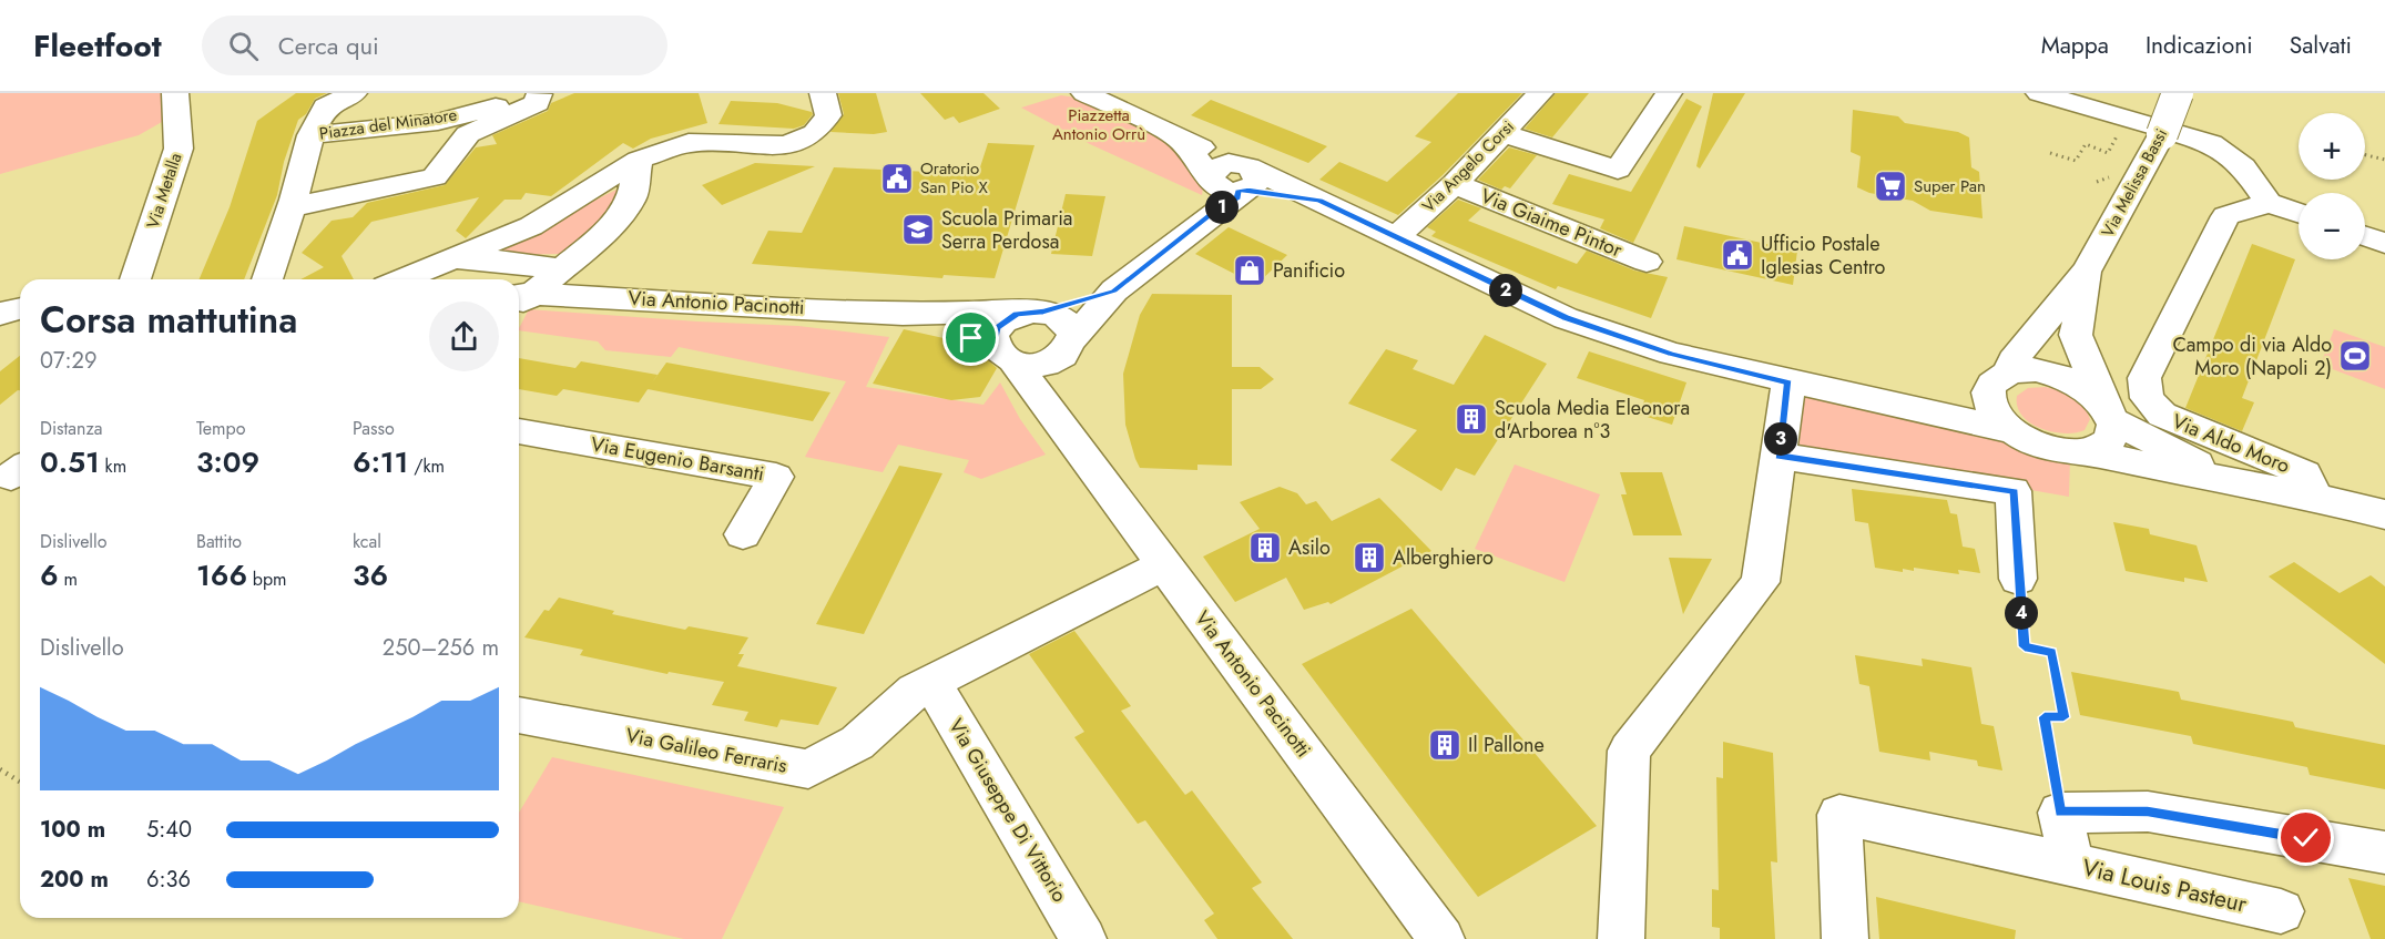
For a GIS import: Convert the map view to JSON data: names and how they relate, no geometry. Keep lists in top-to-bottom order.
{
  "streets": {
    "street": [
      "Piazza del Minatore",
      "Via Angelo Corsi",
      "Via Melissa Bassi",
      "Via Metalla",
      "Via Giaime Pintor",
      "Via Antonio Pacinotti",
      "Via Aldo Moro",
      "Via Eugenio Barsanti",
      "Via Galileo Ferraris",
      "Via Giuseppe Di Vittorio",
      "Via Louis Pasteur"
    ]
  },
  "crossings": [
    ["Via Angelo Corsi", "Via Giaime Pintor"],
    ["Via Antonio Pacinotti", "Via Galileo Ferraris"],
    ["Via Galileo Ferraris", "Via Giuseppe Di Vittorio"]
  ],
  "parks": ["Piazzetta Antonio Orrù"],
  "places": {
    "public building": ["Oratorio San Pio X", "Ufficio Postale Iglesias Centro"],
    "supermarket": ["Super Pan"],
    "school or university": ["Scuola Primaria Serra Perdosa"],
    "shop": ["Panificio"],
    "sports": ["Campo di via Aldo Moro (Napoli 2)"],
    "building": [
      "Scuola Media Eleonora d'Arborea n°3",
      "Asilo",
      "Alberghiero",
      "Il Pallone"
    ]
  },
  "page": {
    "header": "Fleetfoot",
    "search": "Cerca qui",
    "nav": ["Mappa", "Indicazioni", "Salvati"],
    "map_buttons": ["+", "−"],
    "pins": [
      "1",
      "2",
      "3",
      "4"
    ],
    "heading": ["Corsa mattutina", "07:29"],
    "stats": [
      ["Distanza", "0.51 km"],
      ["Tempo", "3:09"],
      ["Passo", "6:11 /km"],
      ["Dislivello", "6 m"],
      ["Battito", "166 bpm"],
      ["kcal", "36"]
    ],
    "chart": ["Dislivello", "250–256 m"],
    "list": [
      {
        "name": "100 m",
        "note": "5:40"
      },
      {
        "name": "200 m",
        "note": "6:36"
      }
    ]
  }
}
